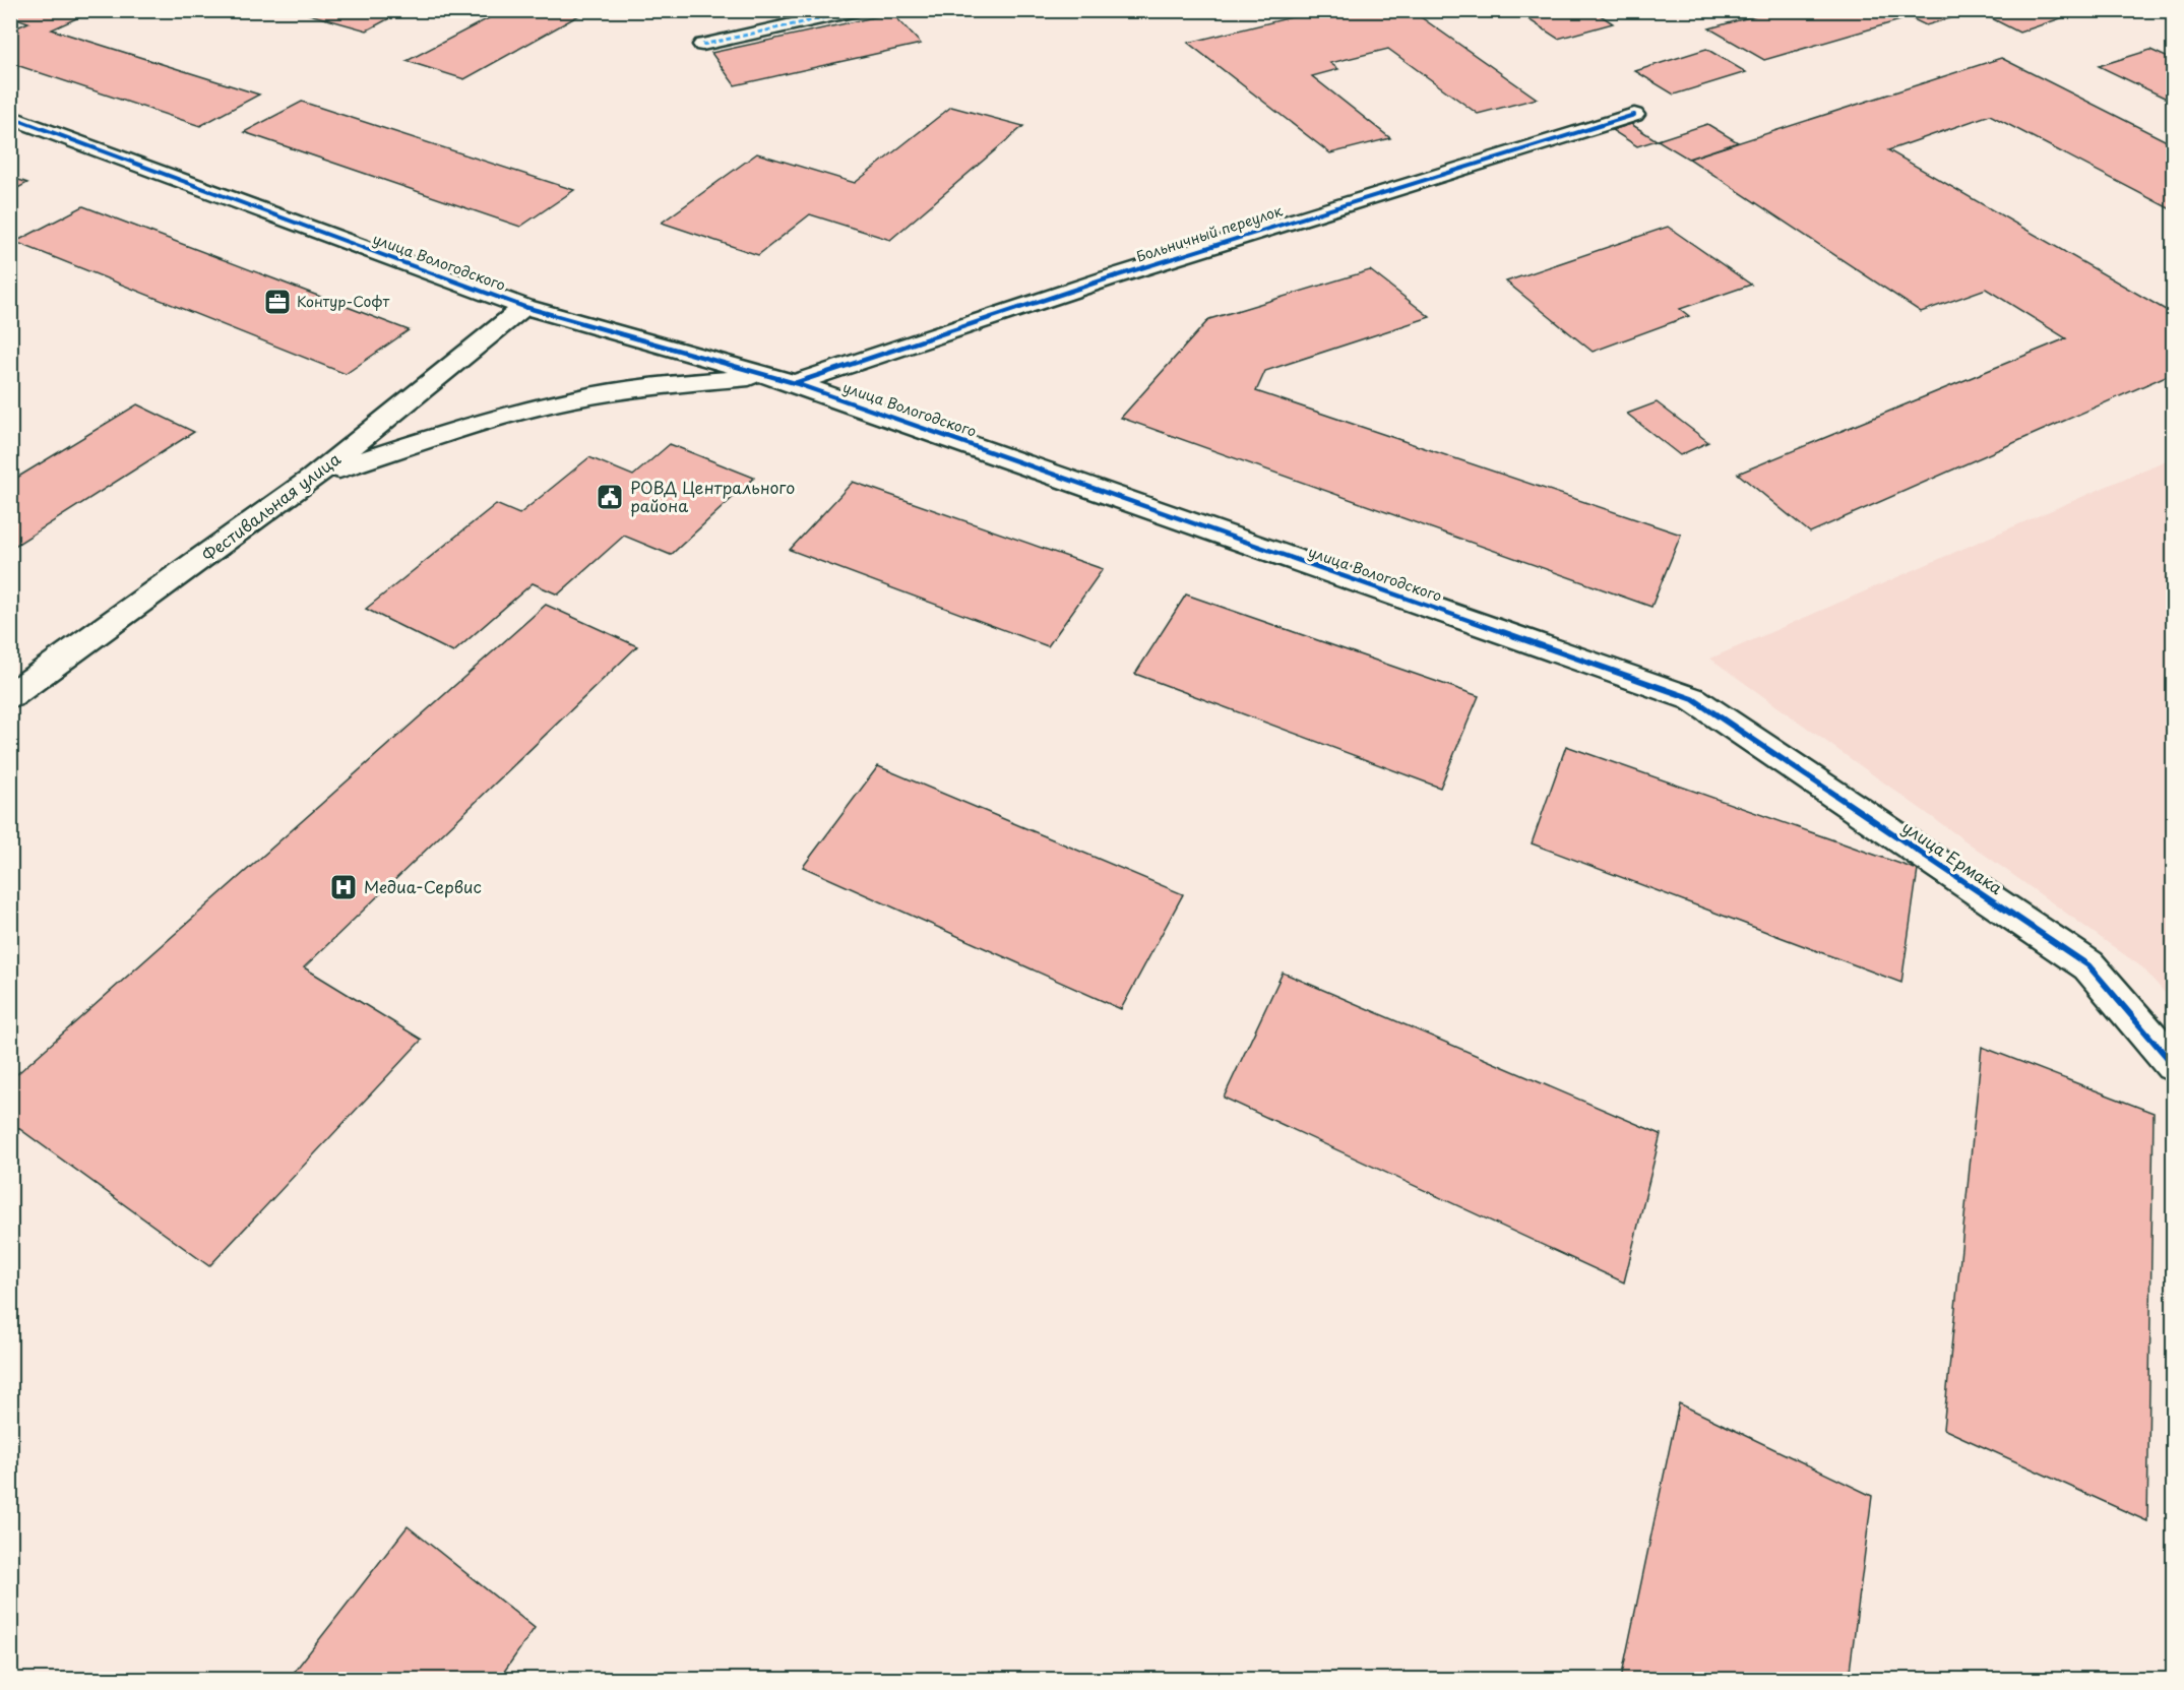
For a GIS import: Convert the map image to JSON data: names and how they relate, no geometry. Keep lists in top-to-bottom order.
{
  "streets": {
    "street": [
      "Больничный переулок",
      "улица Вологодского",
      "Фестивальная улица",
      "улица Ермака"
    ]
  },
  "crossings": [
    ["Больничный переулок", "улица Вологодского"],
    ["улица Вологодского", "Фестивальная улица"],
    ["улица Вологодского", "улица Ермака"]
  ],
  "places": {
    "office": ["Контур-Софт"],
    "public building": ["РОВД Центрального района"],
    "hospital": ["Медиа-Сервис"]
  }
}
